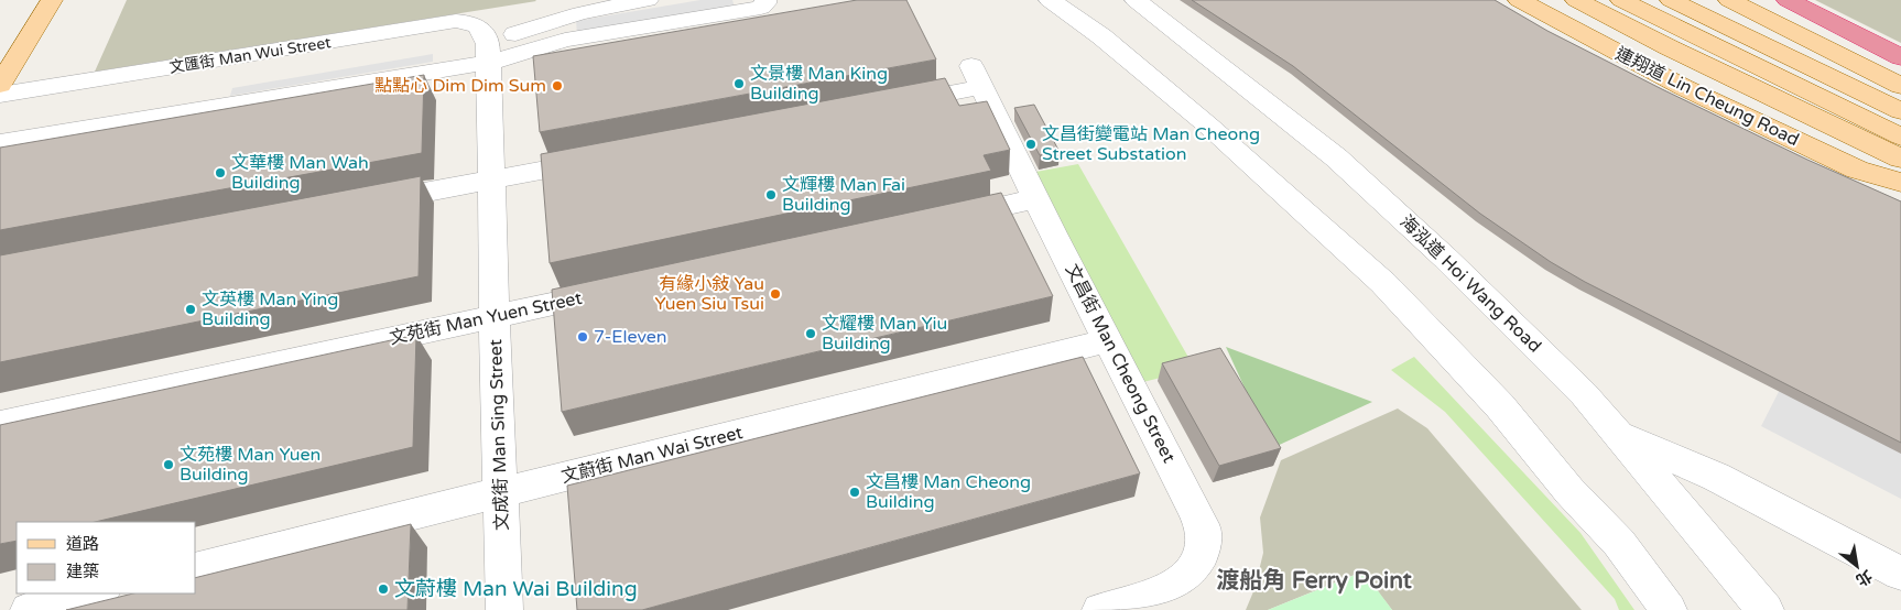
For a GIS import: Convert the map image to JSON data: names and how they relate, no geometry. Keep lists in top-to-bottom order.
{
  "streets": {
    "main road": ["連翔道 Lin Cheung Road"],
    "street": [
      "文匯街 Man Wui Street",
      "海泓道 Hoi Wang Road",
      "文苑街 Man Yuen Street",
      "文昌街 Man Cheong Street",
      "文成街 Man Sing Street",
      "文蔚街 Man Wai Street"
    ]
  },
  "crossings": [
    ["文匯街 Man Wui Street", "文成街 Man Sing Street"],
    ["文苑街 Man Yuen Street", "文成街 Man Sing Street"],
    ["文昌街 Man Cheong Street", "文蔚街 Man Wai Street"],
    ["文成街 Man Sing Street", "文蔚街 Man Wai Street"]
  ],
  "districts": ["渡船角 Ferry Point"],
  "places": [
    "文景樓 Man King Building",
    "點點心 Dim Dim Sum",
    "文昌街變電站 Man Cheong Street Substation",
    "文華樓 Man Wah Building",
    "文輝樓 Man Fai Building",
    "有緣小敍 Yau Yuen Siu Tsui",
    "文英樓 Man Ying Building",
    "文耀樓 Man Yiu Building",
    "7-Eleven",
    "文苑樓 Man Yuen Building",
    "文昌樓 Man Cheong Building",
    "文蔚樓 Man Wai Building"
  ],
  "legend": ["道路", "建築"],
  "north": "bottom right"
}
